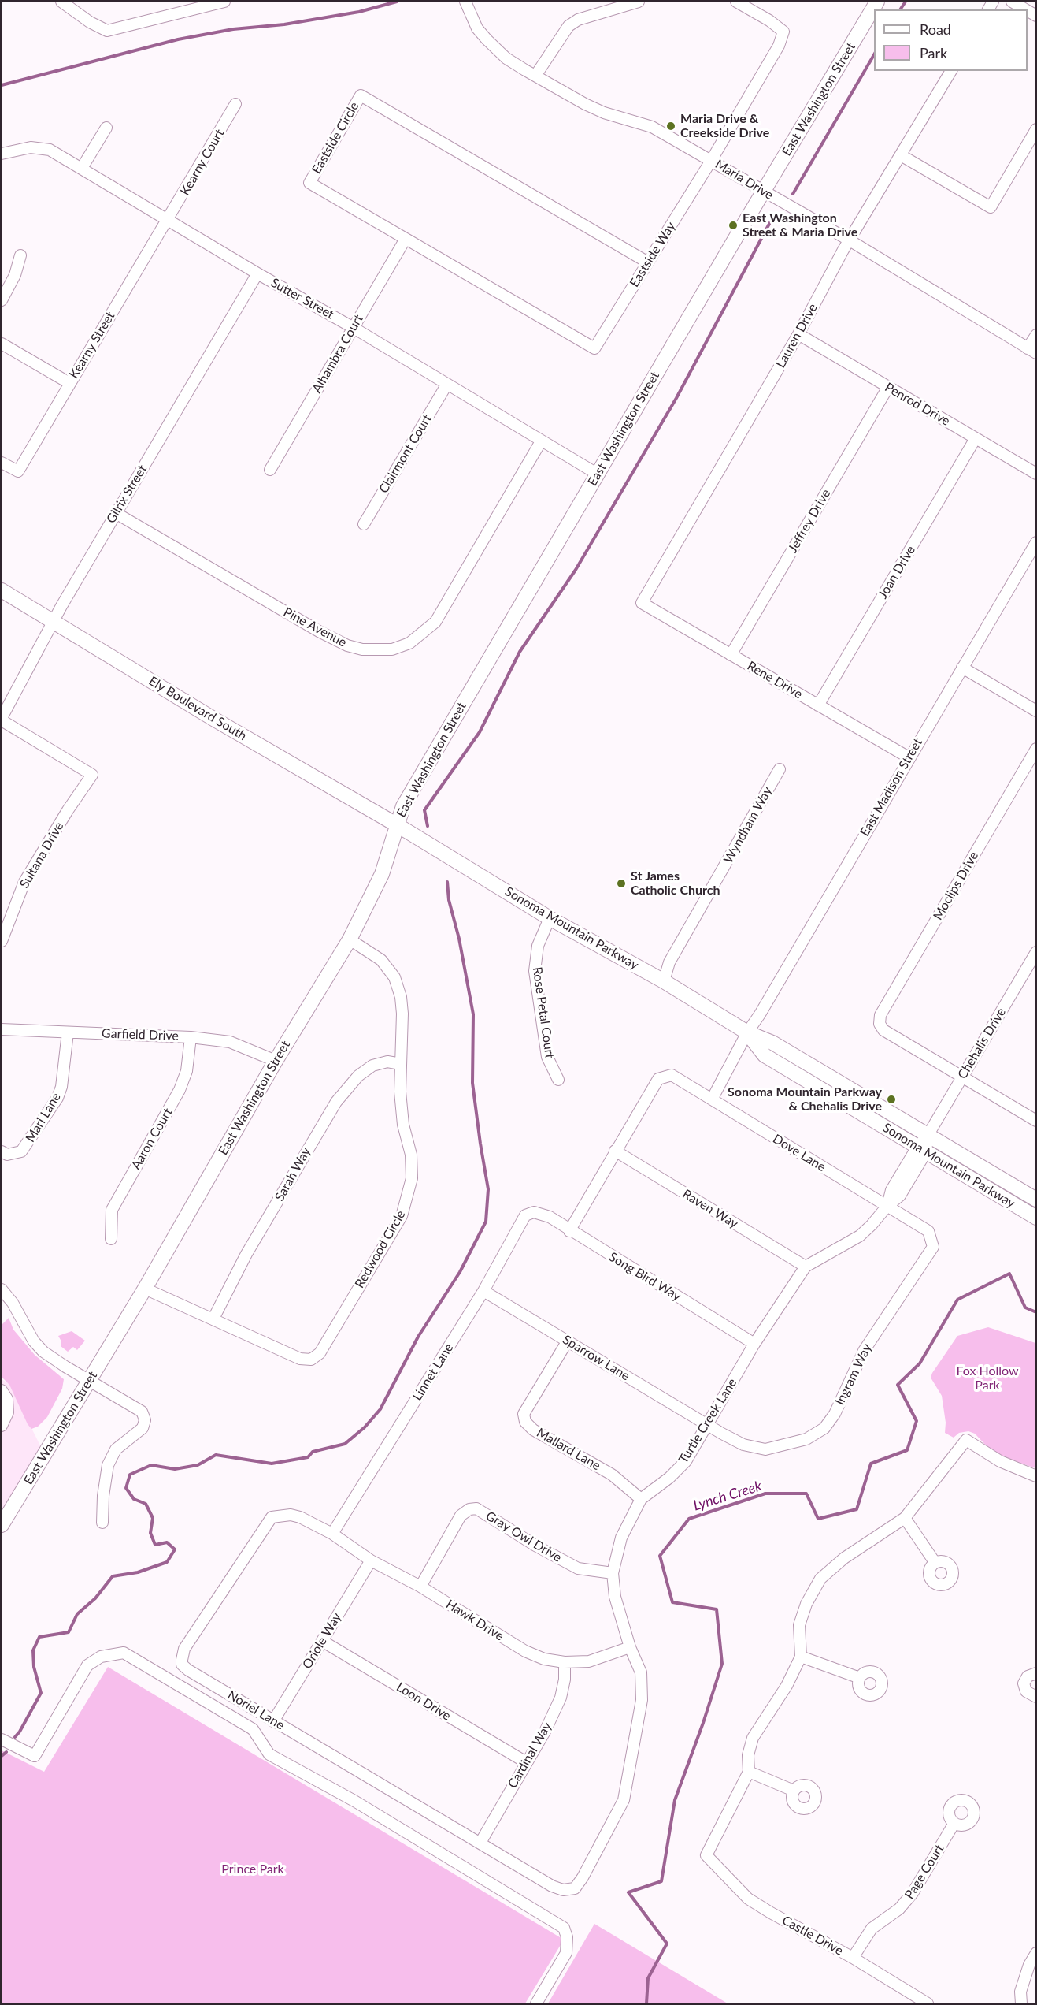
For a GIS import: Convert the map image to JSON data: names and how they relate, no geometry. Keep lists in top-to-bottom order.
{
  "streets": {
    "main road": ["East Washington Street", "Ely Boulevard South", "Sonoma Mountain Parkway"],
    "street": [
      "Eastside Circle",
      "Kearny Court",
      "Maria Drive",
      "Eastside Way",
      "Sutter Street",
      "Lauren Drive",
      "Kearny Street",
      "Alhambra Court",
      "Penrod Drive",
      "Clairmont Court",
      "Gilrix Street",
      "Jeffrey Drive",
      "Joan Drive",
      "Pine Avenue",
      "Rene Drive",
      "East Madison Street",
      "Wyndham Way",
      "Sultana Drive",
      "Moclips Drive",
      "Rose Petal Court",
      "Garfield Drive",
      "Chehalis Drive",
      "Mari Lane",
      "Aaron Court",
      "Dove Lane",
      "Sarah Way",
      "Raven Way",
      "Redwood Circle",
      "Song Bird Way",
      "Sparrow Lane",
      "Linnet Lane",
      "Ingram Way",
      "Turtle Creek Lane",
      "Mallard Lane",
      "Gray Owl Drive",
      "Hawk Drive",
      "Oriole Way",
      "Loon Drive",
      "Noriel Lane",
      "Cardinal Way",
      "Page Court",
      "Castle Drive"
    ]
  },
  "crossings": [
    ["East Washington Street", "Maria Drive"],
    ["East Washington Street", "Sutter Street"],
    ["East Washington Street", "Ely Boulevard South"],
    ["East Washington Street", "Sonoma Mountain Parkway"],
    ["East Washington Street", "Garfield Drive"],
    ["East Washington Street", "Redwood Circle"],
    ["Eastside Circle", "Eastside Way"],
    ["Eastside Circle", "Alhambra Court"],
    ["Kearny Court", "Sutter Street"],
    ["Kearny Court", "Kearny Street"],
    ["Maria Drive", "Eastside Way"],
    ["Maria Drive", "Lauren Drive"],
    ["Sutter Street", "Kearny Street"],
    ["Sutter Street", "Alhambra Court"],
    ["Sutter Street", "Clairmont Court"],
    ["Sutter Street", "Gilrix Street"],
    ["Sutter Street", "Pine Avenue"],
    ["Lauren Drive", "Penrod Drive"],
    ["Lauren Drive", "Rene Drive"],
    ["Penrod Drive", "Jeffrey Drive"],
    ["Penrod Drive", "Joan Drive"],
    ["Gilrix Street", "Pine Avenue"],
    ["Gilrix Street", "Ely Boulevard South"],
    ["Gilrix Street", "Sultana Drive"],
    ["Jeffrey Drive", "Rene Drive"],
    ["Joan Drive", "Rene Drive"],
    ["Rene Drive", "East Madison Street"],
    ["Ely Boulevard South", "Sonoma Mountain Parkway"],
    ["East Madison Street", "Sonoma Mountain Parkway"],
    ["Wyndham Way", "Sonoma Mountain Parkway"],
    ["Moclips Drive", "Chehalis Drive"],
    ["Sonoma Mountain Parkway", "Rose Petal Court"],
    ["Sonoma Mountain Parkway", "Chehalis Drive"],
    ["Sonoma Mountain Parkway", "Turtle Creek Lane"],
    ["Garfield Drive", "Mari Lane"],
    ["Garfield Drive", "Aaron Court"],
    ["Chehalis Drive", "Turtle Creek Lane"],
    ["Dove Lane", "Ingram Way"],
    ["Dove Lane", "Turtle Creek Lane"],
    ["Sarah Way", "Redwood Circle"],
    ["Raven Way", "Turtle Creek Lane"],
    ["Song Bird Way", "Linnet Lane"],
    ["Song Bird Way", "Turtle Creek Lane"],
    ["Sparrow Lane", "Linnet Lane"],
    ["Sparrow Lane", "Ingram Way"],
    ["Sparrow Lane", "Turtle Creek Lane"],
    ["Sparrow Lane", "Mallard Lane"],
    ["Linnet Lane", "Hawk Drive"],
    ["Ingram Way", "Turtle Creek Lane"],
    ["Turtle Creek Lane", "Mallard Lane"],
    ["Turtle Creek Lane", "Gray Owl Drive"],
    ["Turtle Creek Lane", "Hawk Drive"],
    ["Turtle Creek Lane", "Noriel Lane"],
    ["Turtle Creek Lane", "Cardinal Way"],
    ["Gray Owl Drive", "Hawk Drive"],
    ["Hawk Drive", "Oriole Way"],
    ["Hawk Drive", "Noriel Lane"],
    ["Hawk Drive", "Cardinal Way"],
    ["Oriole Way", "Loon Drive"],
    ["Oriole Way", "Noriel Lane"],
    ["Loon Drive", "Cardinal Way"],
    ["Noriel Lane", "Cardinal Way"],
    ["Page Court", "Castle Drive"]
  ],
  "water": ["Lynch Creek"],
  "parks": ["Fox Hollow Park", "Prince Park"],
  "places": [
    "Maria Drive & Creekside Drive",
    "East Washington Street & Maria Drive",
    "St James Catholic Church",
    "Sonoma Mountain Parkway & Chehalis Drive"
  ],
  "legend": ["Road", "Park"]
}
